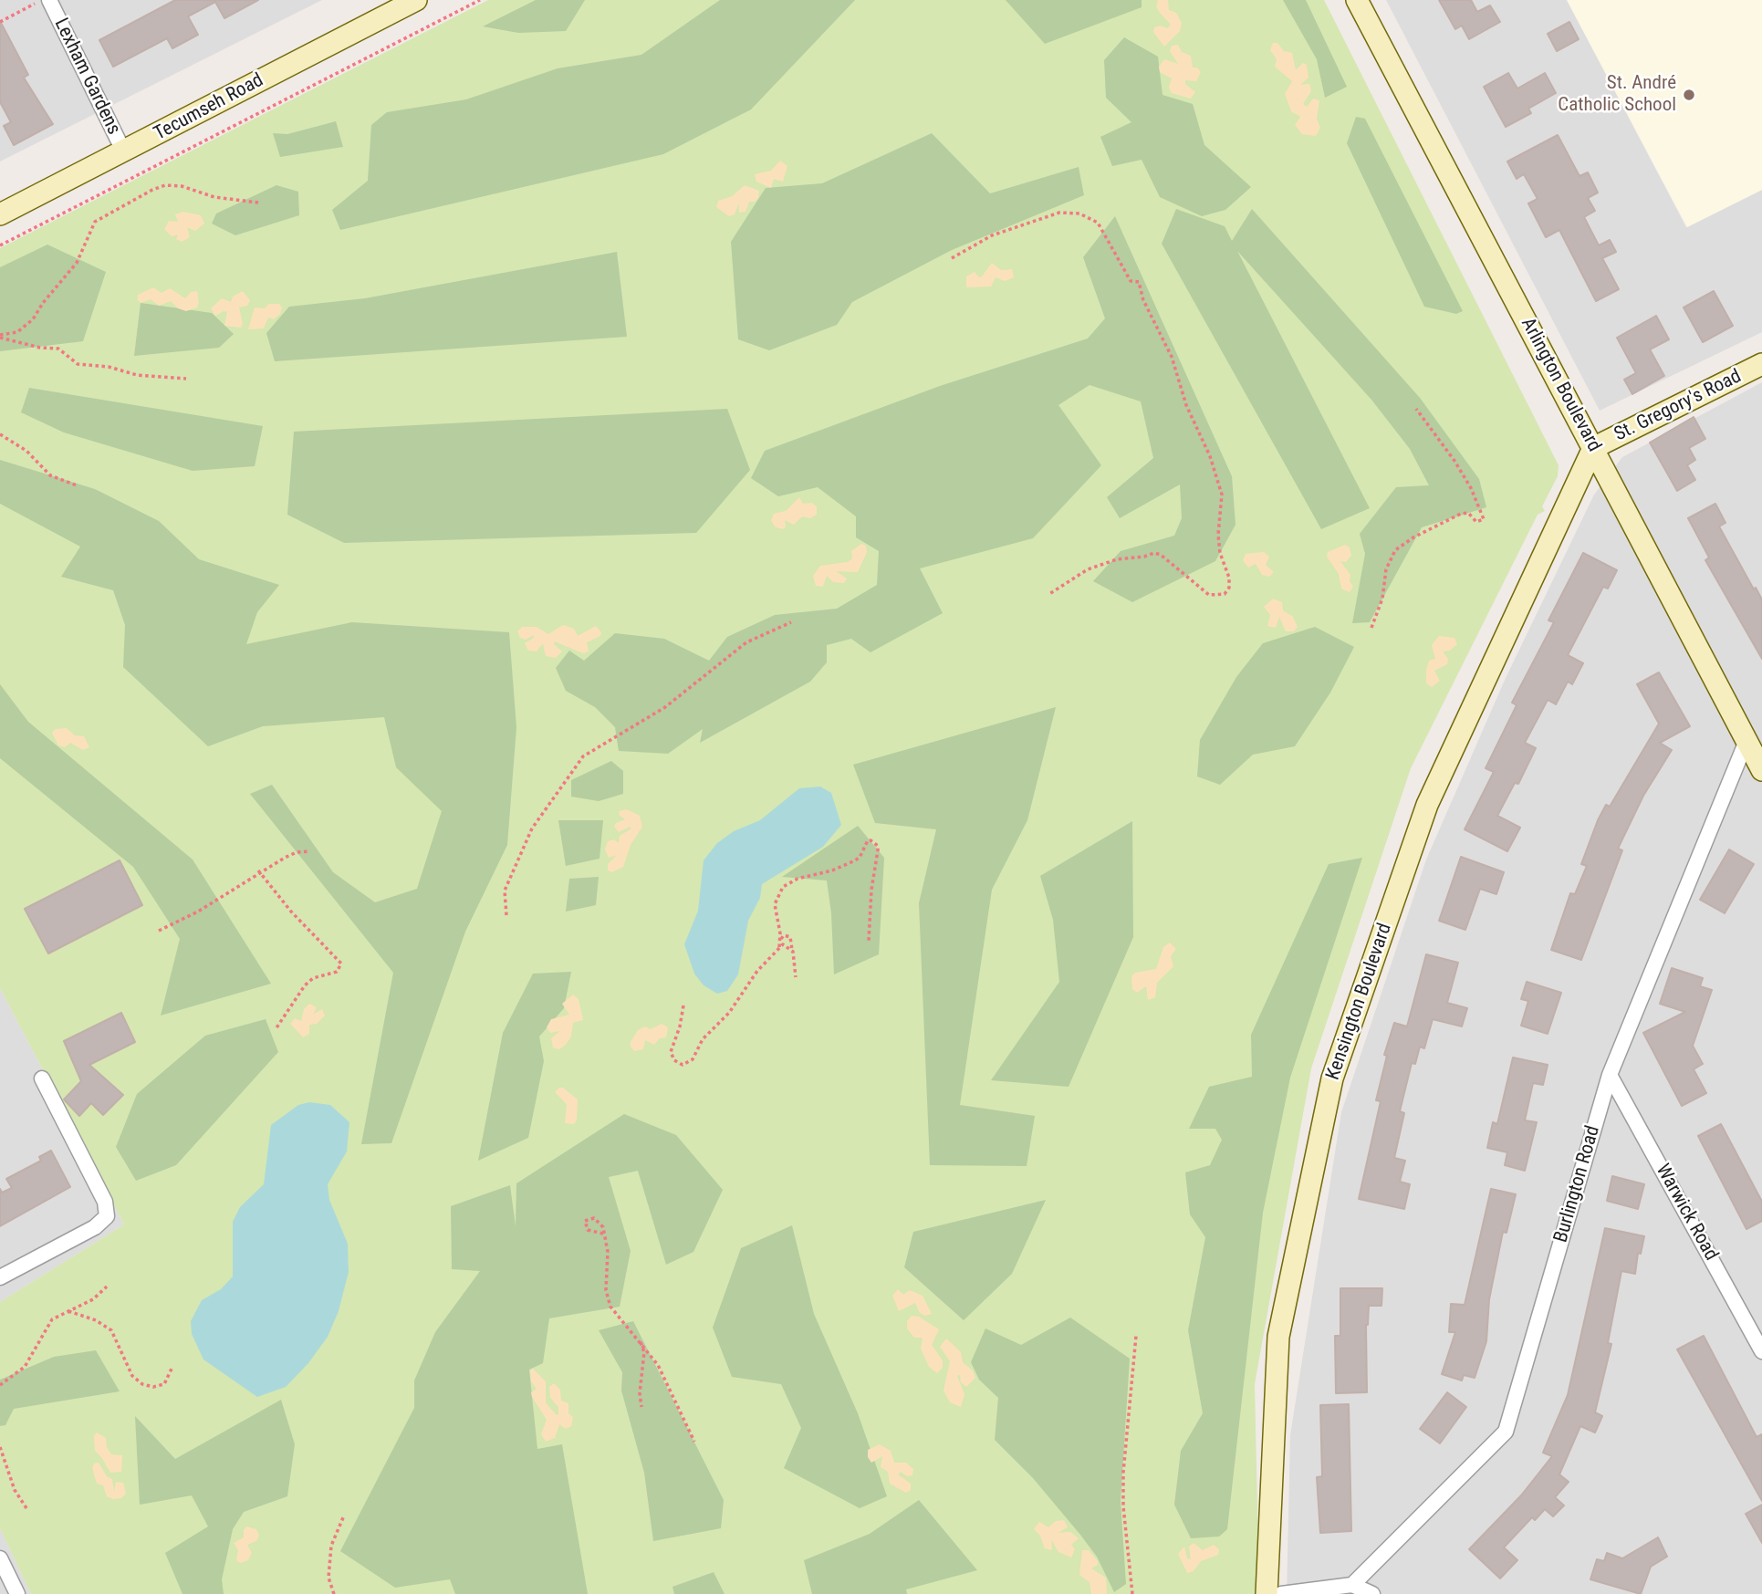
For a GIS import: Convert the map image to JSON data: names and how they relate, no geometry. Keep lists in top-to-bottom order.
{
  "streets": {
    "street": [
      "Lexham Gardens",
      "Tecumseh Road",
      "Arlington Boulevard",
      "St. Gregory's Road",
      "Kensington Boulevard",
      "Burlington Road",
      "Warwick Road"
    ]
  },
  "crossings": [
    ["Lexham Gardens", "Tecumseh Road"],
    ["Arlington Boulevard", "St. Gregory's Road"],
    ["Arlington Boulevard", "Kensington Boulevard"],
    ["Arlington Boulevard", "Burlington Road"],
    ["St. Gregory's Road", "Kensington Boulevard"],
    ["Burlington Road", "Warwick Road"]
  ],
  "places": ["St. André Catholic School"]
}
